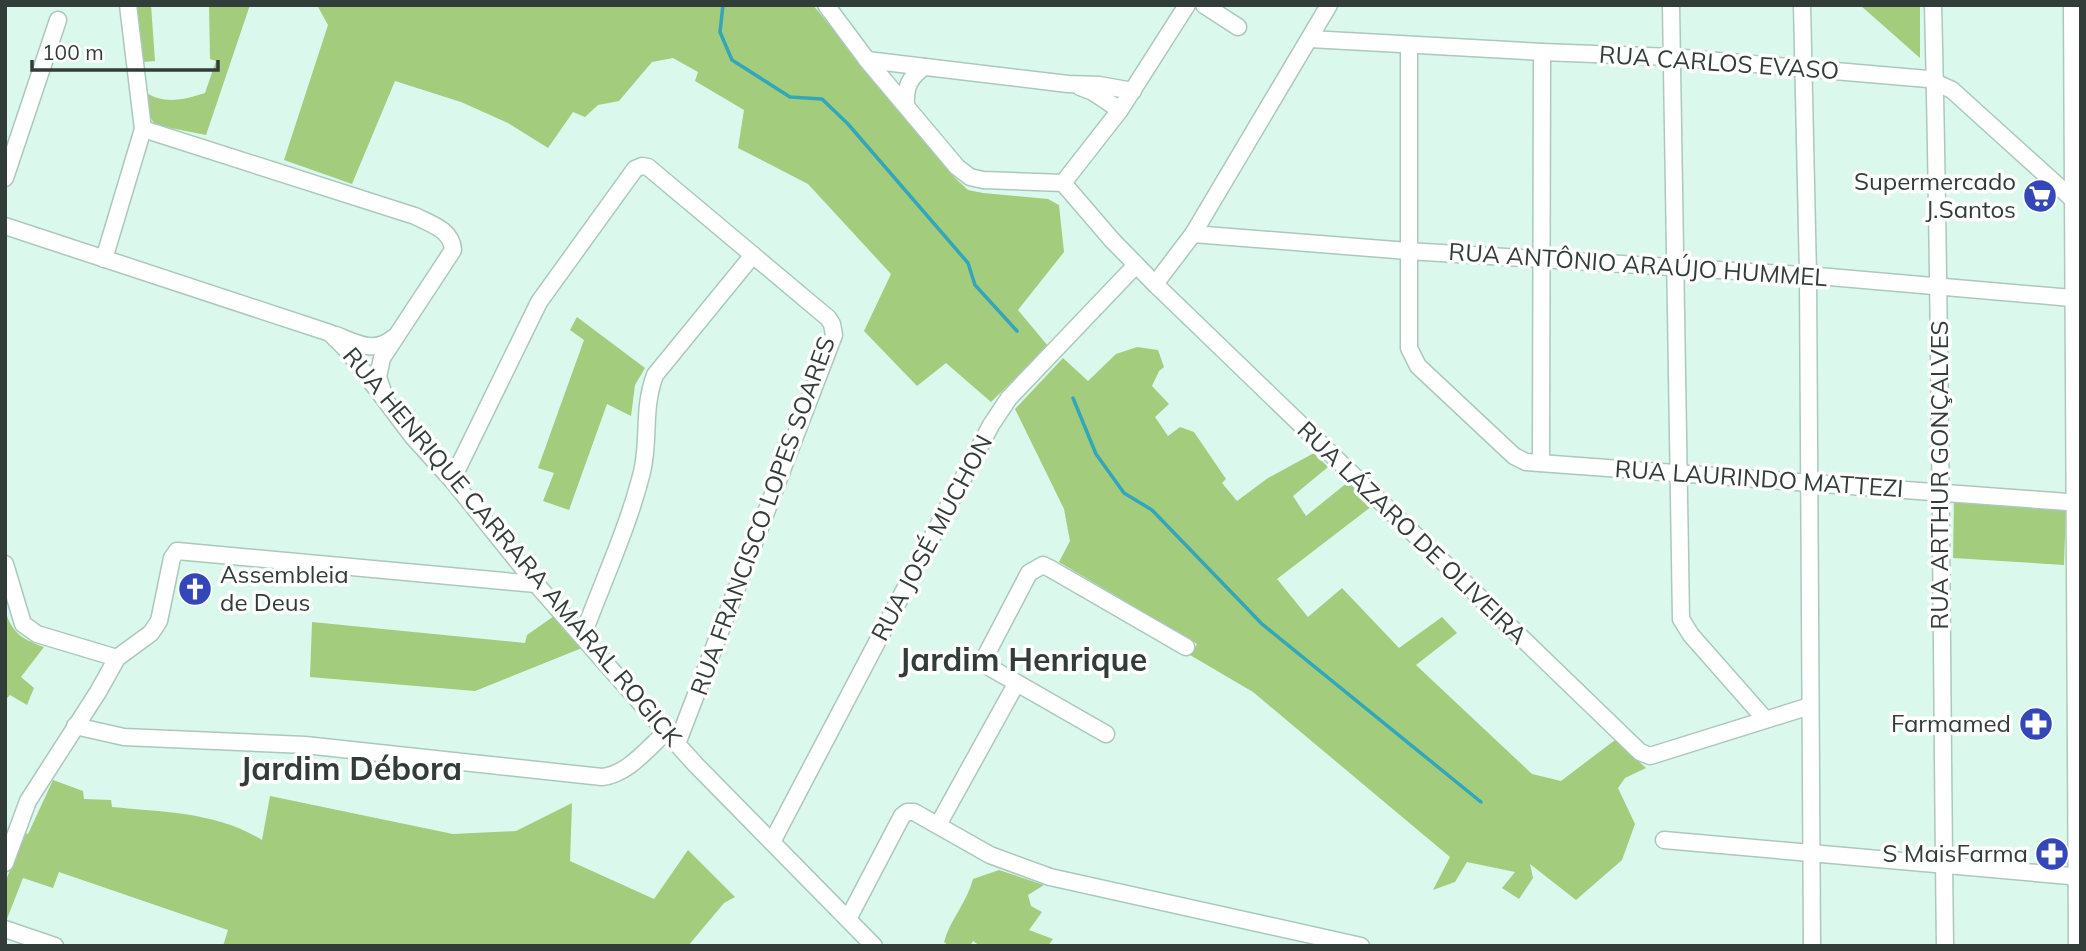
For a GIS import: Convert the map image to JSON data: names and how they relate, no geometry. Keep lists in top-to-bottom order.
{
  "streets": {
    "street": [
      "RUA CARLOS EVASO",
      "RUA ANTÔNIO ARAÚJO HUMMEL",
      "RUA ARTHUR GONÇALVES",
      "RUA LAURINDO MATTEZI",
      "RUA FRANCISCO LOPES SOARES",
      "RUA LÁZARO DE OLIVEIRA",
      "RUA JOSÉ MUCHON",
      "RUA HENRIQUE CARRARA AMARAL ROGICK"
    ]
  },
  "crossings": [
    ["RUA CARLOS EVASO", "RUA ARTHUR GONÇALVES"],
    ["RUA ANTÔNIO ARAÚJO HUMMEL", "RUA ARTHUR GONÇALVES"],
    ["RUA ANTÔNIO ARAÚJO HUMMEL", "RUA LAURINDO MATTEZI"],
    ["RUA ARTHUR GONÇALVES", "RUA LAURINDO MATTEZI"],
    ["RUA FRANCISCO LOPES SOARES", "RUA HENRIQUE CARRARA AMARAL ROGICK"],
    ["RUA LÁZARO DE OLIVEIRA", "RUA JOSÉ MUCHON"],
    ["RUA JOSÉ MUCHON", "RUA HENRIQUE CARRARA AMARAL ROGICK"]
  ],
  "districts": ["Jardim Henrique", "Jardim Débora"],
  "places": {
    "supermarket": ["Supermercado J.Santos"],
    "church": ["Assembleia de Deus"],
    "pharmacy": ["Farmamed", "S MaisFarma"]
  },
  "scale_bar": "100 m"
}
